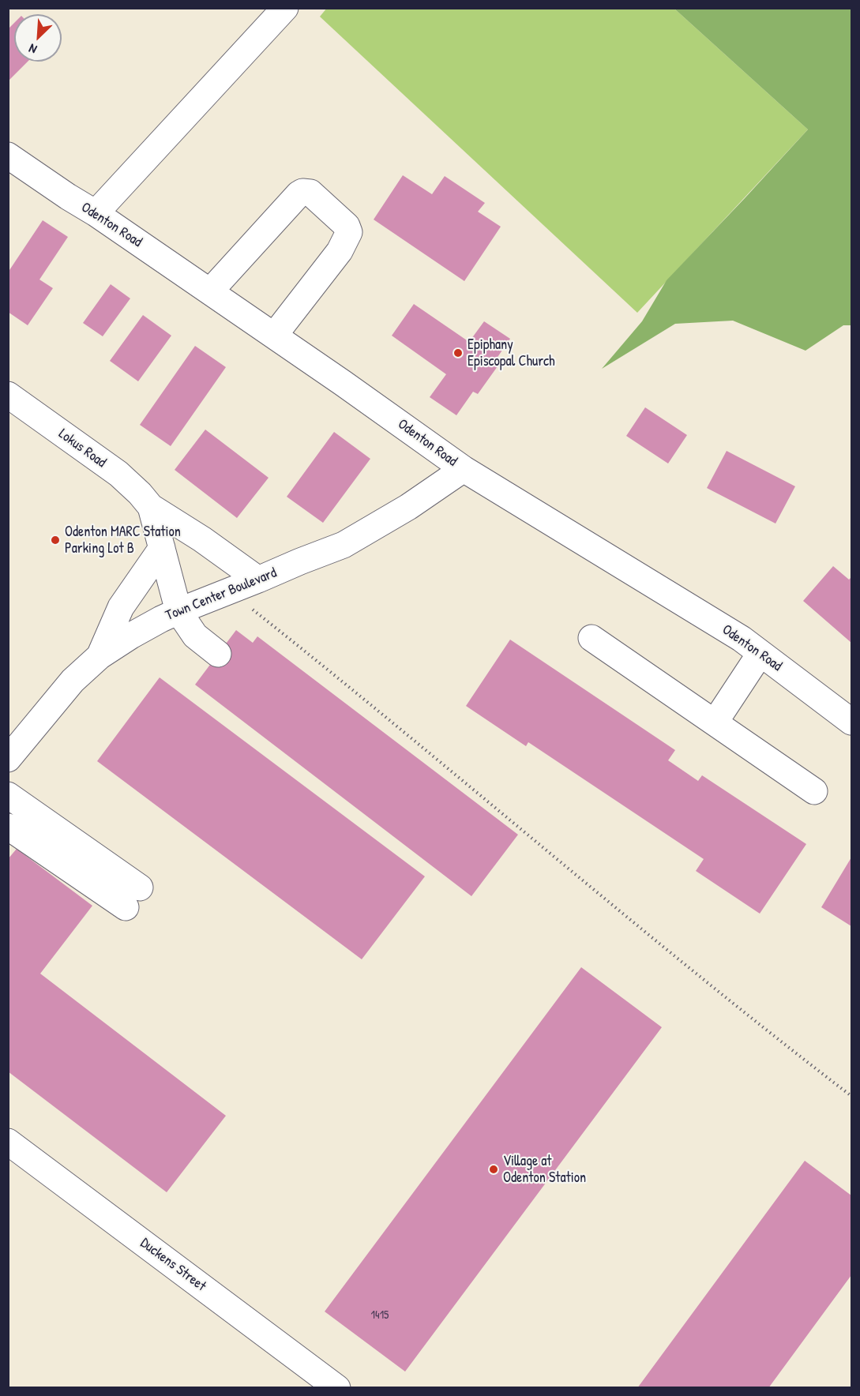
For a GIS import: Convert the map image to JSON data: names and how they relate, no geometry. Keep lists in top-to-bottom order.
{
  "streets": {
    "street": [
      "Odenton Road",
      "Lokus Road",
      "Town Center Boulevard",
      "Duckens Street"
    ]
  },
  "crossings": [
    ["Odenton Road", "Town Center Boulevard"],
    ["Lokus Road", "Town Center Boulevard"]
  ],
  "places": ["Epiphany Episcopal Church", "Odenton MARC Station Parking Lot B", "Village at Odenton Station"],
  "house_numbers": ["1415"],
  "north": "bottom left"
}
